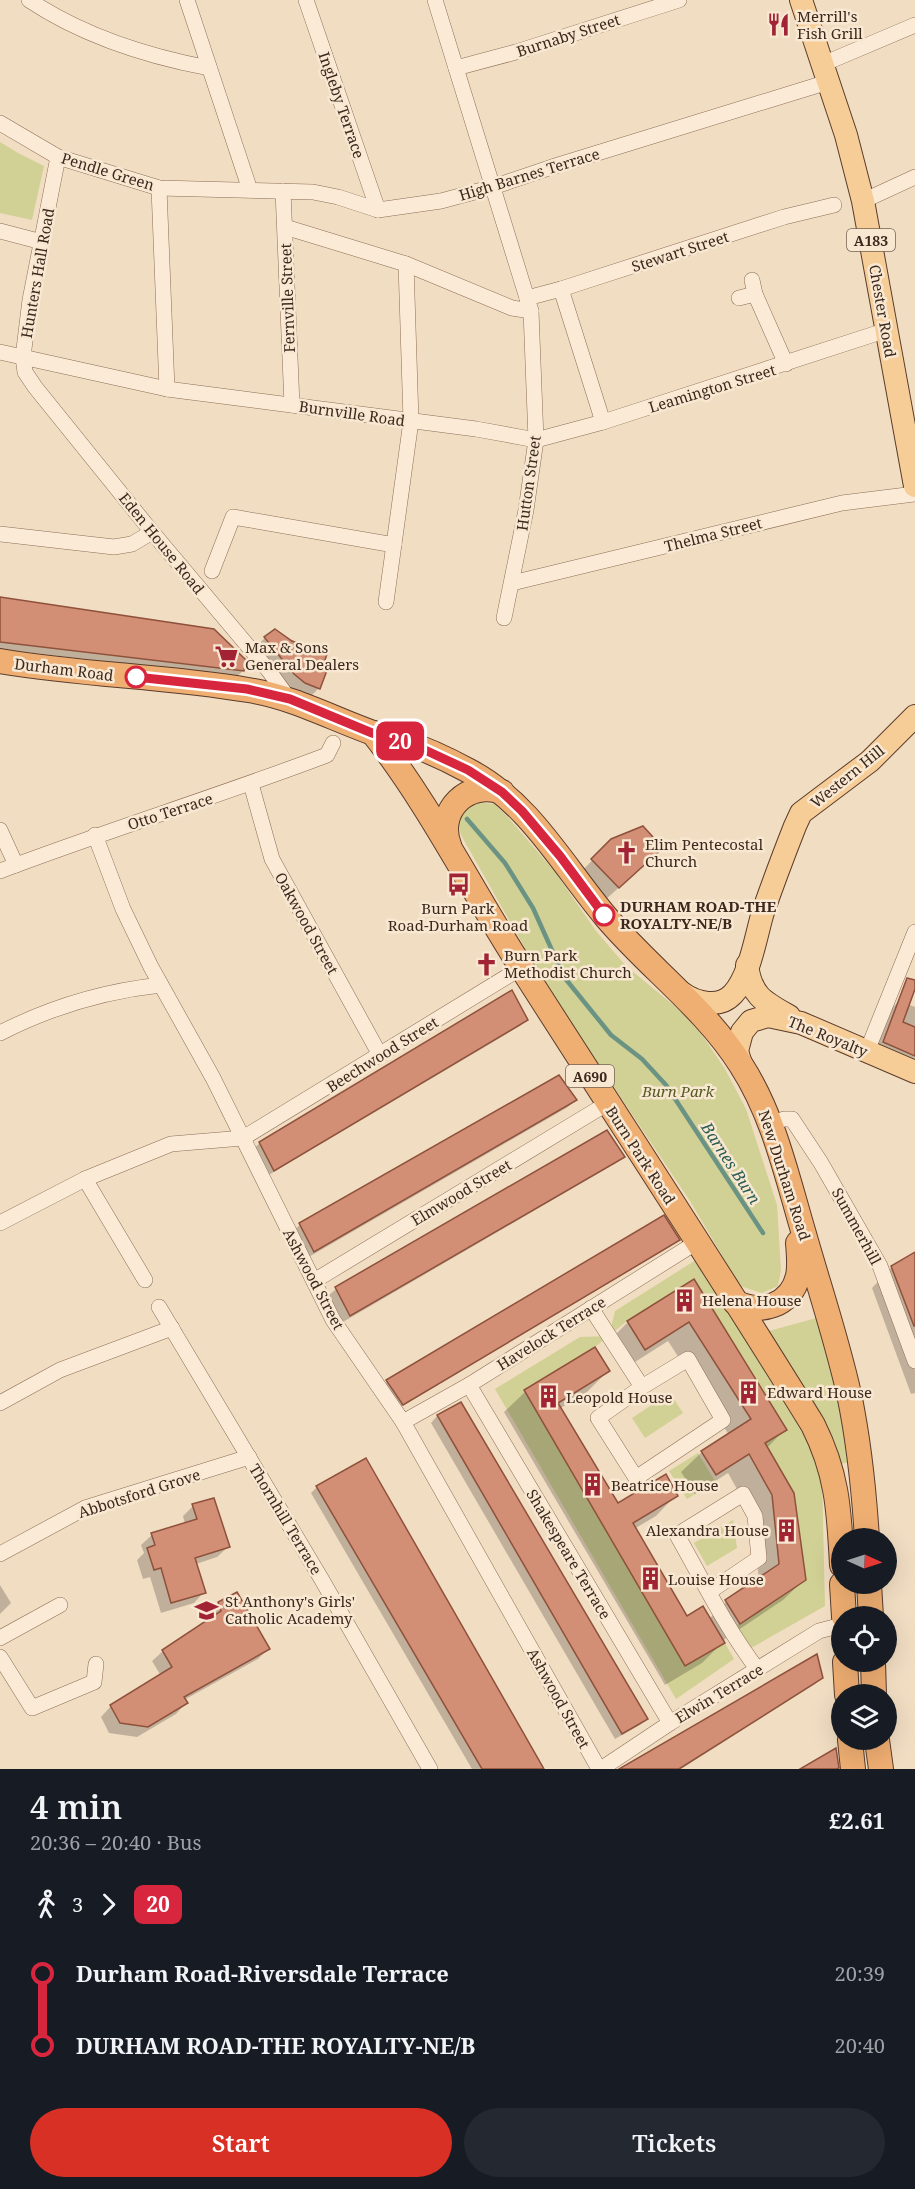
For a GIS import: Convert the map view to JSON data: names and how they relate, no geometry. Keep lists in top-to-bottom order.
{
  "streets": {
    "highway": [
      "Durham Road",
      "A690",
      "Burn Park Road",
      "New Durham Road"
    ],
    "main road": [
      "A183",
      "Chester Road",
      "Western Hill",
      "The Royalty"
    ],
    "street": [
      "Burnaby Street",
      "Ingleby Terrace",
      "Pendle Green",
      "High Barnes Terrace",
      "Stewart Street",
      "Hunters Hall Road",
      "Fernville Street",
      "Leamington Street",
      "Burnville Road",
      "Hutton Street",
      "Thelma Street",
      "Eden House Road",
      "Otto Terrace",
      "Oakwood Street",
      "Beechwood Street",
      "Elmwood Street",
      "Summerhill",
      "Ashwood Street",
      "Havelock Terrace",
      "Abbotsford Grove",
      "Thornhill Terrace",
      "Shakespeare Terrace",
      "Elwin Terrace"
    ]
  },
  "crossings": [
    ["Burnaby Street", "Hutton Street"],
    ["Ingleby Terrace", "High Barnes Terrace"],
    ["Pendle Green", "High Barnes Terrace"],
    ["Pendle Green", "Hunters Hall Road"],
    ["High Barnes Terrace", "Fernville Street"],
    ["High Barnes Terrace", "Chester Road"],
    ["High Barnes Terrace", "Hutton Street"],
    ["Stewart Street", "Hutton Street"],
    ["Hunters Hall Road", "Burnville Road"],
    ["Hunters Hall Road", "Eden House Road"],
    ["Fernville Street", "Burnville Road"],
    ["Chester Road", "Leamington Street"],
    ["Leamington Street", "Burnville Road"],
    ["Leamington Street", "Hutton Street"],
    ["Burnville Road", "Hutton Street"],
    ["Hutton Street", "Thelma Street"],
    ["Eden House Road", "Durham Road"],
    ["Durham Road", "Burn Park Road"],
    ["Durham Road", "New Durham Road"],
    ["Western Hill", "New Durham Road"],
    ["Otto Terrace", "Oakwood Street"],
    ["Otto Terrace", "Ashwood Street"],
    ["Oakwood Street", "Beechwood Street"],
    ["The Royalty", "New Durham Road"],
    ["Beechwood Street", "Burn Park Road"],
    ["Beechwood Street", "Ashwood Street"],
    ["A690", "Burn Park Road"],
    ["A690", "New Durham Road"],
    ["Burn Park Road", "New Durham Road"],
    ["Burn Park Road", "Elmwood Street"],
    ["Burn Park Road", "Havelock Terrace"],
    ["New Durham Road", "Summerhill"],
    ["Elmwood Street", "Ashwood Street"],
    ["Ashwood Street", "Havelock Terrace"],
    ["Ashwood Street", "Elwin Terrace"],
    ["Havelock Terrace", "Shakespeare Terrace"],
    ["Abbotsford Grove", "Thornhill Terrace"],
    ["Shakespeare Terrace", "Elwin Terrace"]
  ],
  "water": ["Barnes Burn"],
  "parks": ["Burn Park"],
  "places": {
    "restaurant": ["Merrill's Fish Grill"],
    "supermarket": ["Max & Sons General Dealers"],
    "church": ["Elim Pentecostal Church", "Burn Park Methodist Church"],
    "bus stop": ["Burn Park Road-Durham Road"],
    "other": ["DURHAM ROAD-THE ROYALTY-NE/B"],
    "building": [
      "Helena House",
      "Edward House",
      "Leopold House",
      "Beatrice House",
      "Alexandra House",
      "Louise House"
    ],
    "school or university": ["St Anthony's Girls' Catholic Academy"]
  },
  "lines": ["bus line 20"],
  "north": "right",
  "page": {
    "on_map": "20",
    "heading": ["4 min", "20:36 – 20:40 · Bus", "£2.61"],
    "legs": ["3", "20"],
    "list": [
      {
        "name": "Durham Road-Riversdale Terrace",
        "value": "20:39"
      },
      {
        "name": "DURHAM ROAD-THE ROYALTY-NE/B",
        "value": "20:40"
      }
    ],
    "buttons": ["Start", "Tickets"]
  }
}
